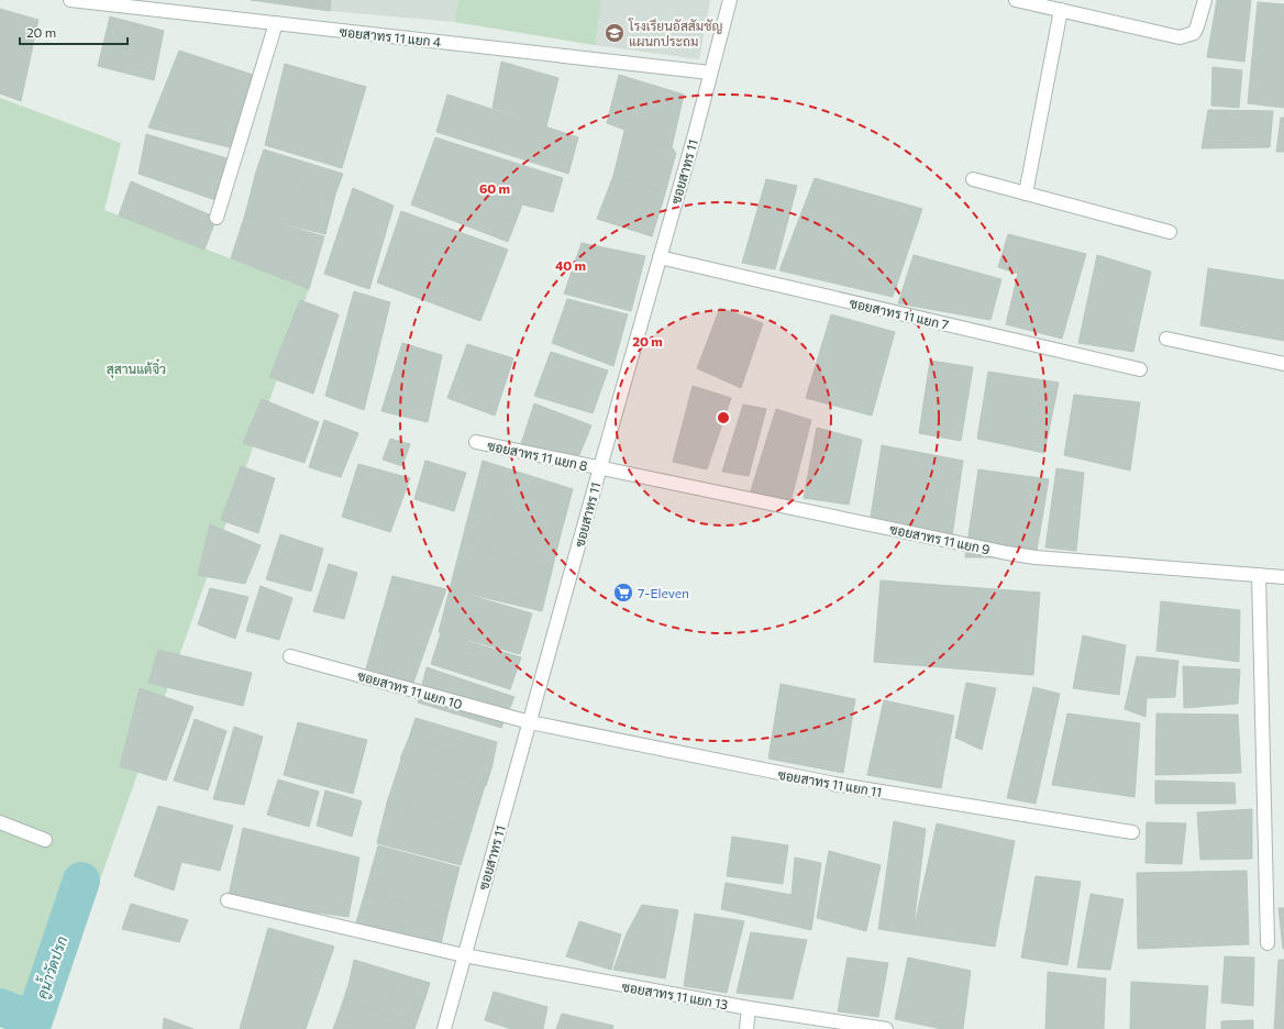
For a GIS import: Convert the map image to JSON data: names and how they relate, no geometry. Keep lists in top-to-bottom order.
{
  "streets": {
    "street": [
      "ซอยสาทร 11 แยก 4",
      "ซอยสาทร 11",
      "ซอยสาทร 11 แยก 7",
      "ซอยสาทร 11 แยก 8",
      "ซอยสาทร 11 แยก 9",
      "ซอยสาทร 11 แยก 10",
      "ซอยสาทร 11 แยก 11",
      "ซอยสาทร 11 แยก 13"
    ]
  },
  "crossings": [
    ["ซอยสาทร 11 แยก 4", "ซอยสาทร 11"],
    ["ซอยสาทร 11", "ซอยสาทร 11 แยก 7"],
    ["ซอยสาทร 11", "ซอยสาทร 11 แยก 8"],
    ["ซอยสาทร 11", "ซอยสาทร 11 แยก 9"],
    ["ซอยสาทร 11", "ซอยสาทร 11 แยก 10"],
    ["ซอยสาทร 11", "ซอยสาทร 11 แยก 11"],
    ["ซอยสาทร 11", "ซอยสาทร 11 แยก 13"],
    ["ซอยสาทร 11 แยก 8", "ซอยสาทร 11 แยก 9"],
    ["ซอยสาทร 11 แยก 10", "ซอยสาทร 11 แยก 11"]
  ],
  "water": ["คูน้ำวัดปรก"],
  "parks": ["สุสานแต้จิ๋ว"],
  "places": {
    "school or university": ["โรงเรียนอัสสัมชัญ แผนกประถม"],
    "supermarket": ["7-Eleven"]
  },
  "scale_bar": "20 m",
  "rings": ["60 m", "40 m", "20 m"]
}
